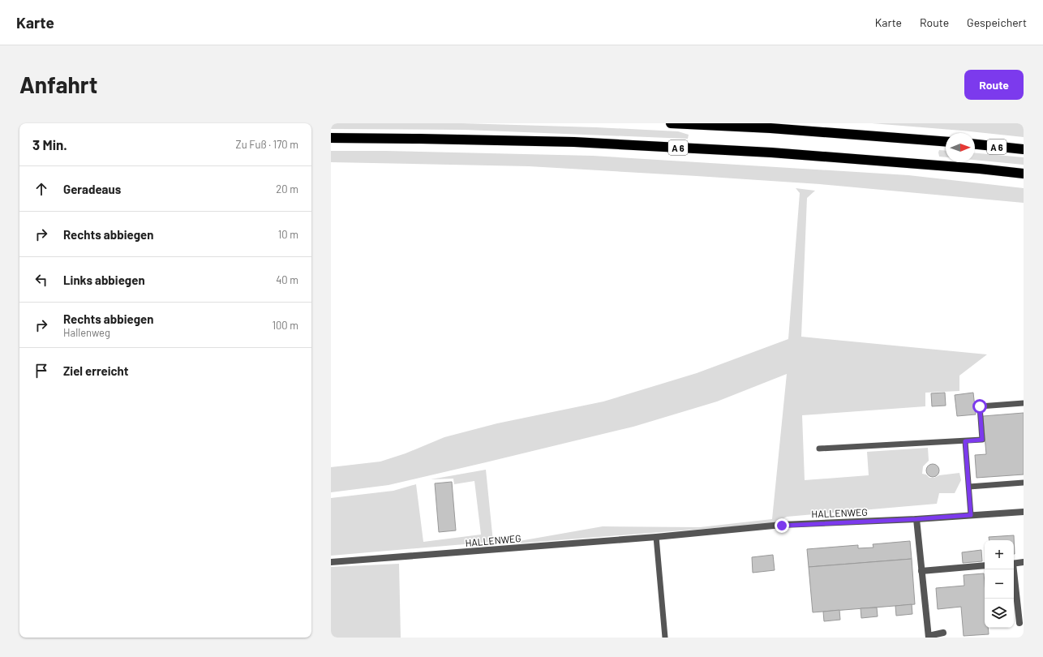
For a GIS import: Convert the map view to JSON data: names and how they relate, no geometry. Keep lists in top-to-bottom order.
{
  "streets": {
    "highway": ["A 6"],
    "street": ["HALLENWEG"]
  },
  "north": "right",
  "page": {
    "header": "Karte",
    "nav": ["Karte", "Route", "Gespeichert"],
    "buttons": "Route",
    "title": "Anfahrt",
    "heading": ["3 Min.", "Zu Fuß · 170 m"],
    "list": [
      ["Geradeaus", "20 m"],
      ["Rechts abbiegen", "10 m"],
      ["Links abbiegen", "40 m"],
      ["Rechts abbiegen", "Hallenweg", "100 m"],
      "Ziel erreicht"
    ],
    "map_buttons": ["+", "−"]
  }
}
